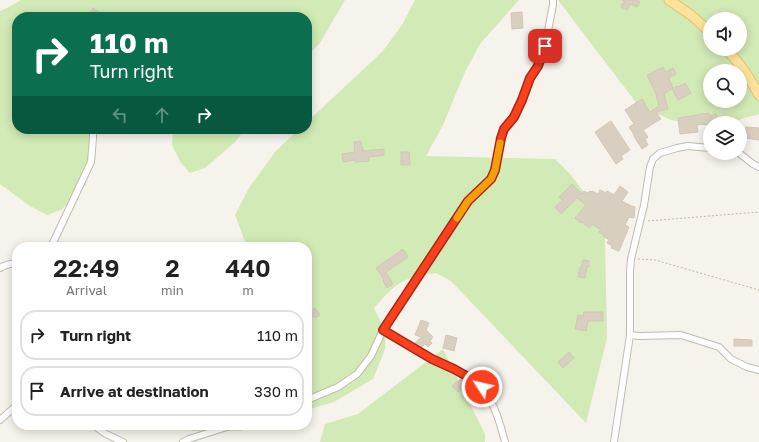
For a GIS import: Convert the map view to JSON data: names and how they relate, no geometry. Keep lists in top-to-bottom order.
{
  "page": {
    "turn": ["110 m", "Turn right"],
    "eta": [
      "22:49",
      "Arrival",
      "2",
      "min",
      "440",
      "m"
    ],
    "list": [
      {
        "name": "Turn right",
        "value": "110 m"
      },
      {
        "name": "Arrive at destination",
        "value": "330 m"
      }
    ]
  }
}
